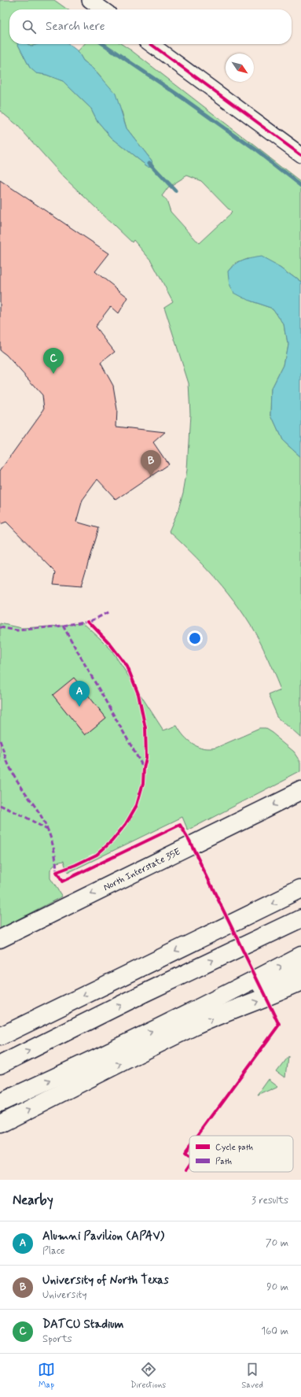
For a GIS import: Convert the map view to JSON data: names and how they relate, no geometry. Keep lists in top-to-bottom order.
{
  "streets": {
    "main road": ["North Interstate 35E"]
  },
  "legend": ["Cycle path", "Path"],
  "north": "bottom right",
  "page": {
    "search": "Search here",
    "pins": ["C", "B", "A"],
    "heading": ["Nearby", "3 results"],
    "list": [
      {
        "mark": "A",
        "name": "Alumni Pavilion (APAV)",
        "note": "Place",
        "value": "70 m"
      },
      {
        "mark": "B",
        "name": "University of North Texas",
        "note": "University",
        "value": "90 m"
      },
      {
        "mark": "C",
        "name": "DATCU Stadium",
        "note": "Sports",
        "value": "160 m"
      }
    ],
    "nav": ["Map", "Directions", "Saved"]
  }
}
